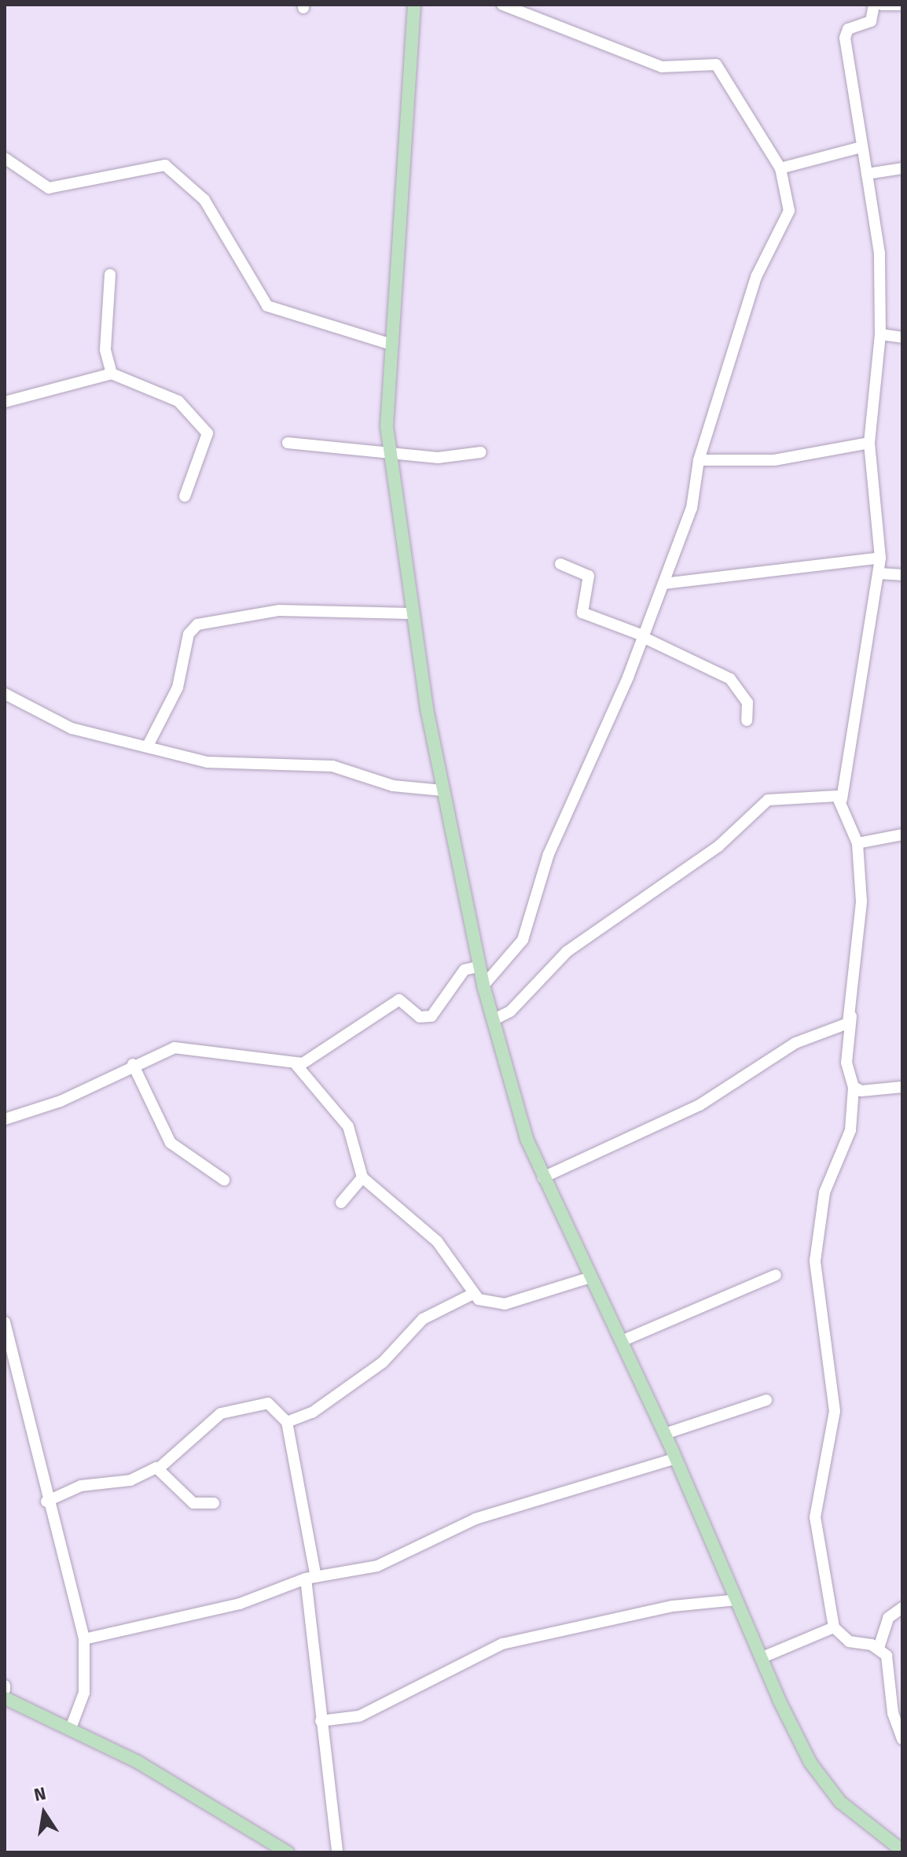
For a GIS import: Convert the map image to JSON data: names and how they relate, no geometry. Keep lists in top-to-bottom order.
{
  "north": "top"
}
